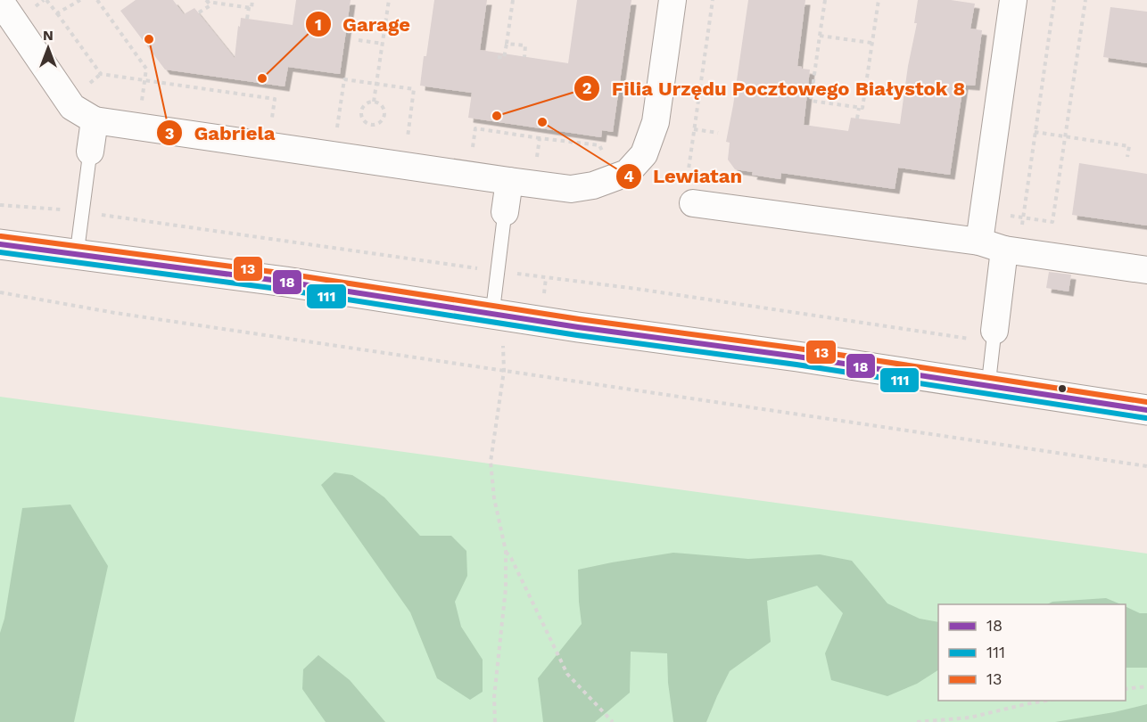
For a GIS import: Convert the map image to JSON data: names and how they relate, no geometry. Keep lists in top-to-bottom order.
{
  "places": [
    "Gabriela",
    "Garage",
    "Filia Urzędu Pocztowego Białystok 8",
    "Lewiatan"
  ],
  "lines": ["transit line 13", "transit line 18", "transit line 111"],
  "legend": ["18", "111", "13"],
  "north": "top"
}
